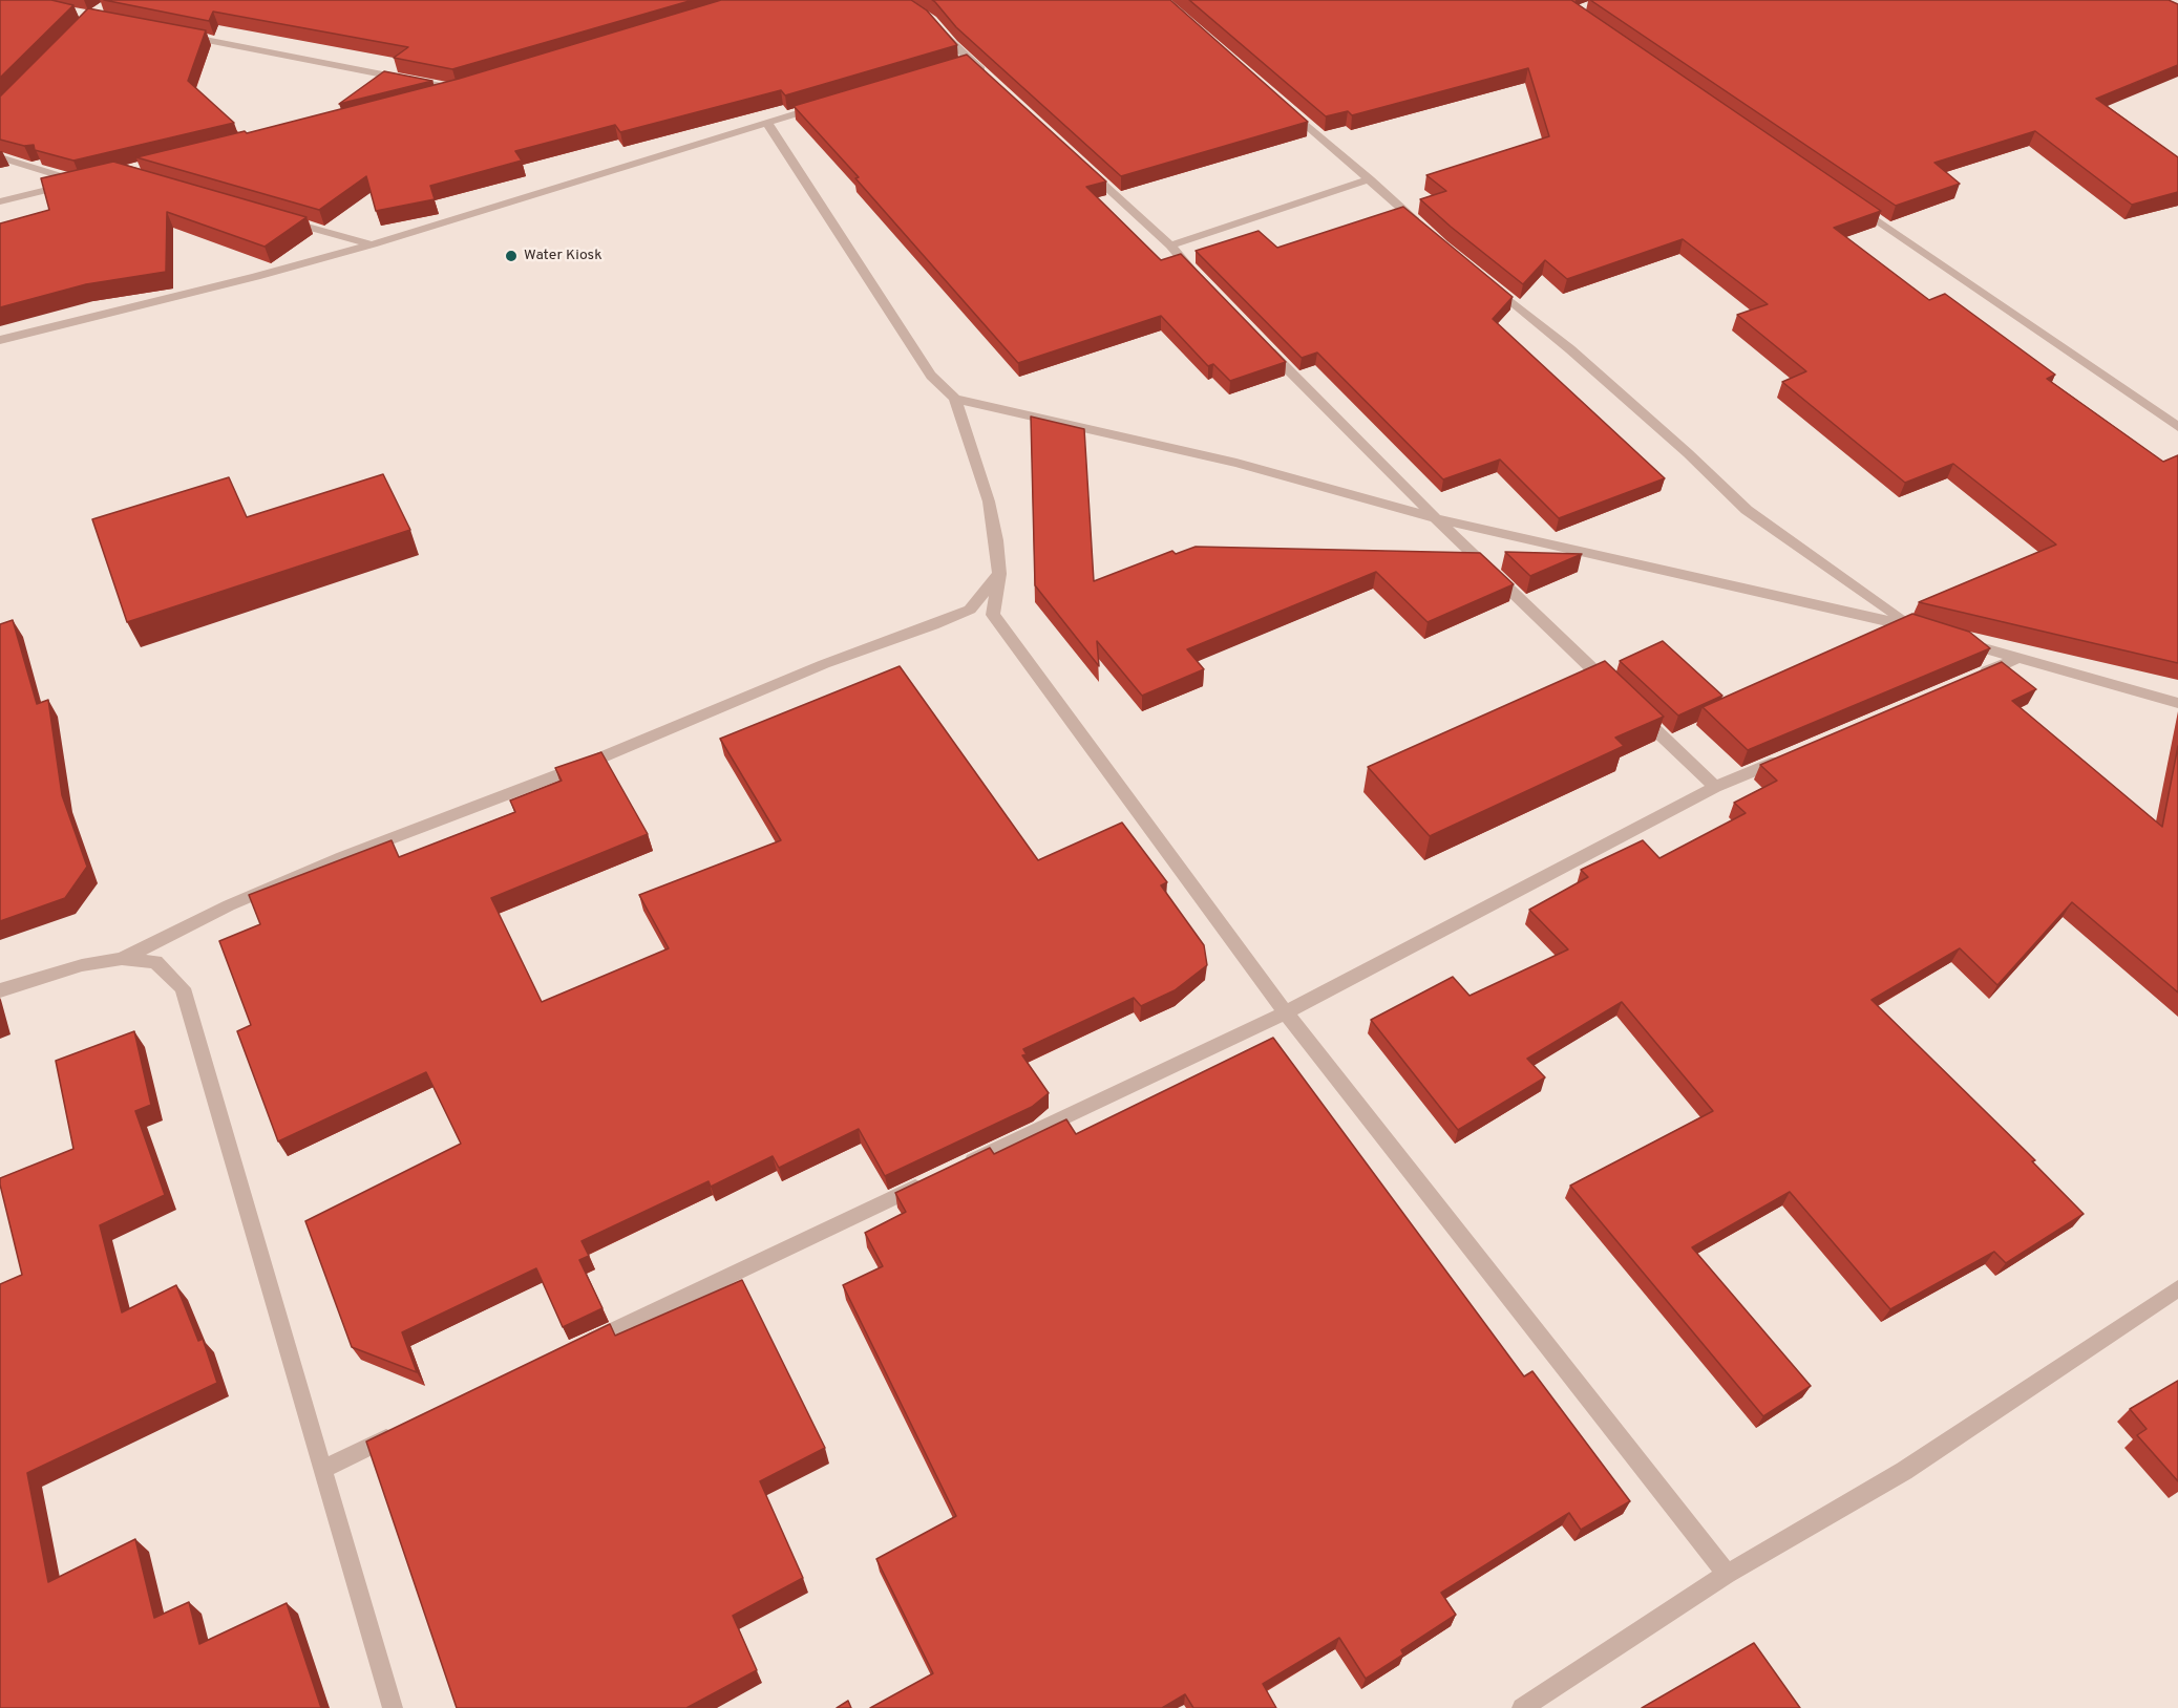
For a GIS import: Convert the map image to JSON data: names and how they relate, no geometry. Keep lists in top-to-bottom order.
{
  "places": ["Water Kiosk"]
}
